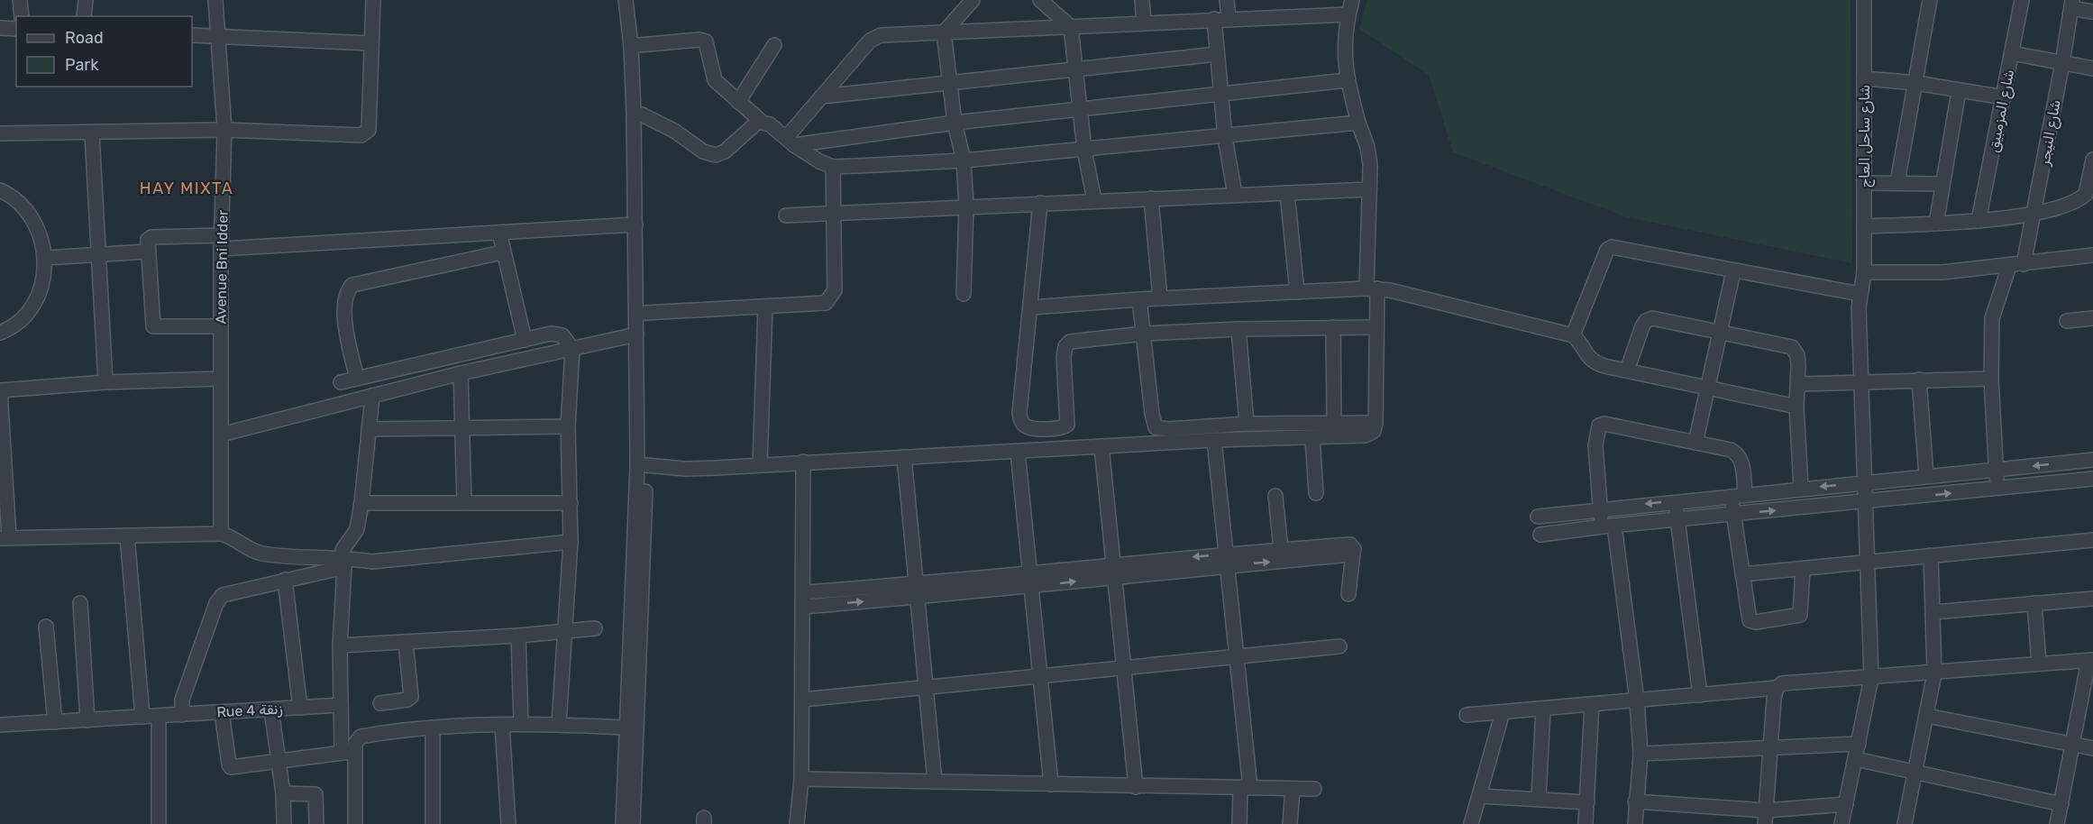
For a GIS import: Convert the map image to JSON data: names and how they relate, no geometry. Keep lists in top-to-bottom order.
{
  "streets": {
    "street": [
      "شارع المزمبيق",
      "شارع النيجر",
      "شارع ساحل العاج",
      "Avenue Bni Idder",
      "Rue 4 زنقة"
    ]
  },
  "districts": ["HAY MIXTA"],
  "legend": ["Road", "Park"]
}
